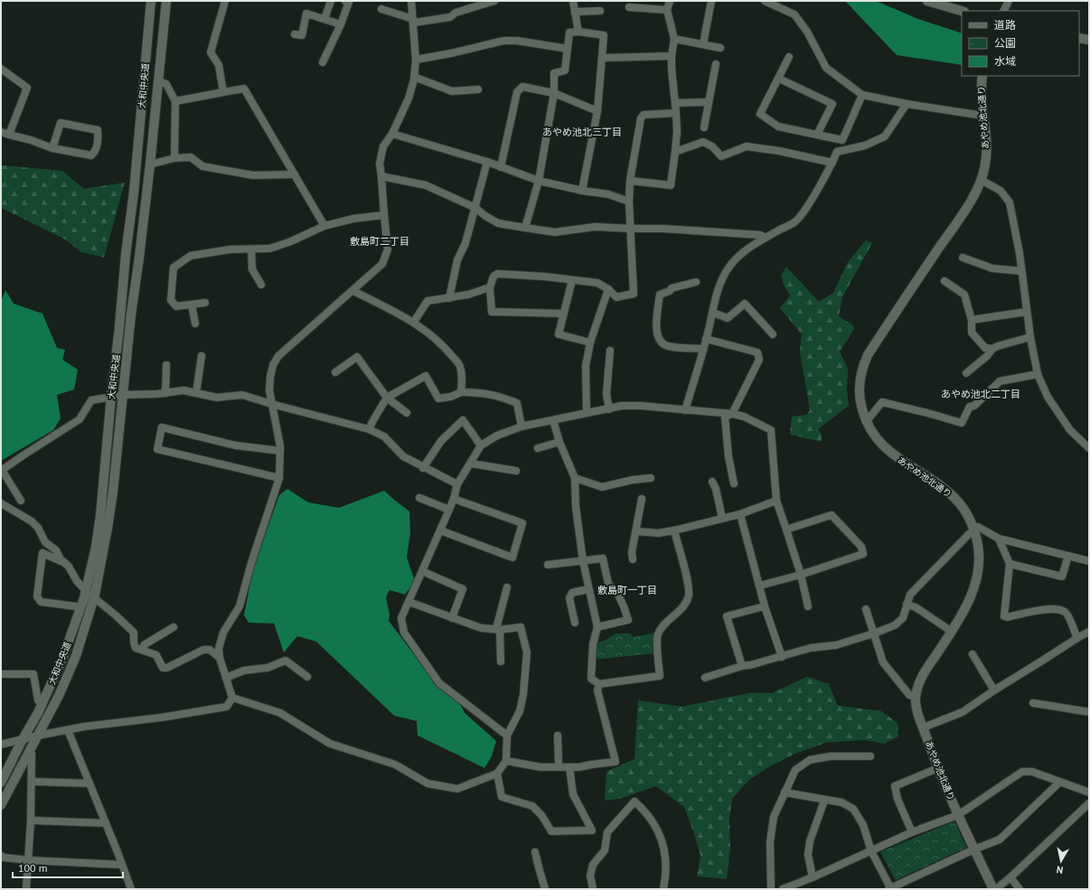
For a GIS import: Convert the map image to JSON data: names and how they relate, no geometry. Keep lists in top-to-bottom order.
{
  "streets": {
    "street": ["大和中央道", "あやめ池北通り"]
  },
  "districts": [
    "あやめ池北三丁目",
    "敷島町二丁目",
    "あやめ池北二丁目",
    "敷島町一丁目"
  ],
  "legend": ["道路", "公園", "水域"],
  "scale_bar": "100 m",
  "north": "bottom"
}
